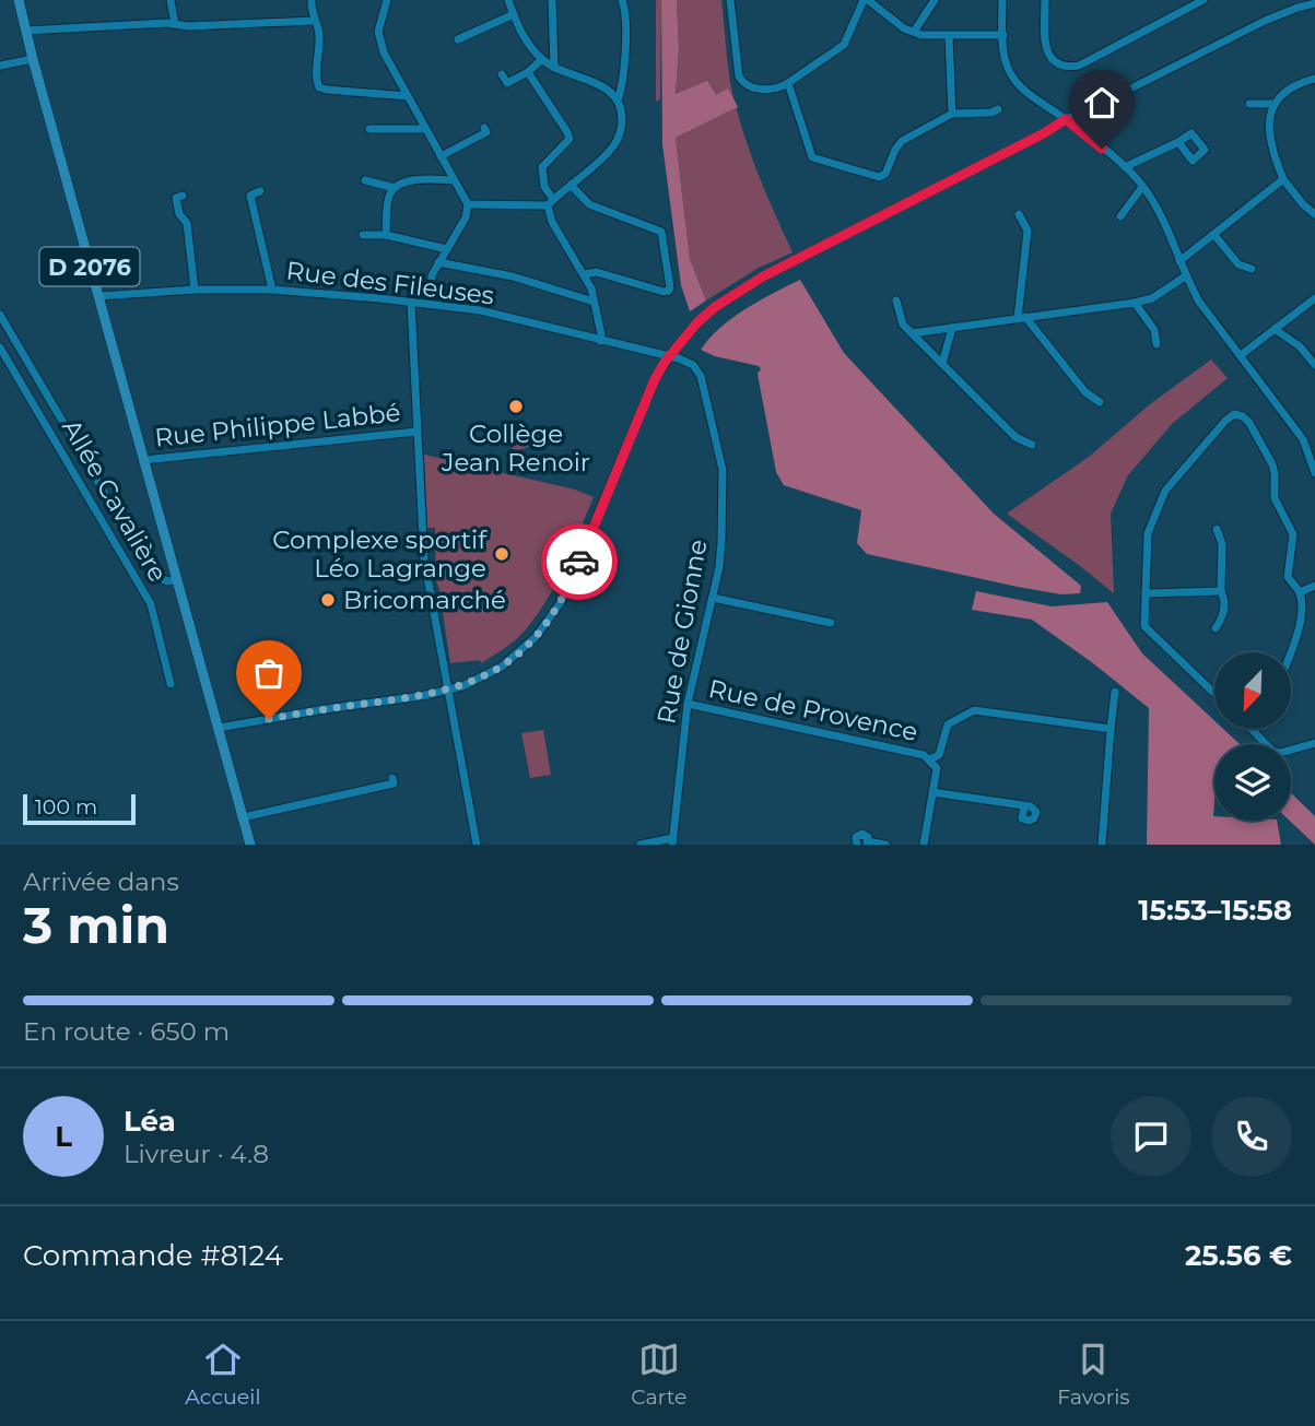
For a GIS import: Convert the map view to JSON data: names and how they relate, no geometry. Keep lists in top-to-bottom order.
{
  "streets": {
    "main road": ["D 2076"],
    "street": [
      "Rue des Fileuses",
      "Rue Philippe Labbé",
      "Allée Cavalière",
      "Rue de Gionne",
      "Rue de Provence"
    ]
  },
  "crossings": [
    ["D 2076", "Rue des Fileuses"],
    ["D 2076", "Rue Philippe Labbé"],
    ["Rue des Fileuses", "Rue de Gionne"],
    ["Rue de Gionne", "Rue de Provence"]
  ],
  "places": ["Collège Jean Renoir", "Complexe sportif Léo Lagrange", "Bricomarché"],
  "scale_bar": "100 m",
  "north": "bottom left",
  "page": {
    "scale": "100 m",
    "heading": ["3 min", "Arrivée dans", "15:53–15:58"],
    "panel": [
      "Léa",
      "Livreur · 4.8",
      "Commande #8124",
      "25.56 €"
    ],
    "bar": "En route · 650 m",
    "round": "L",
    "tabs": ["Accueil", "Carte", "Favoris"]
  }
}
